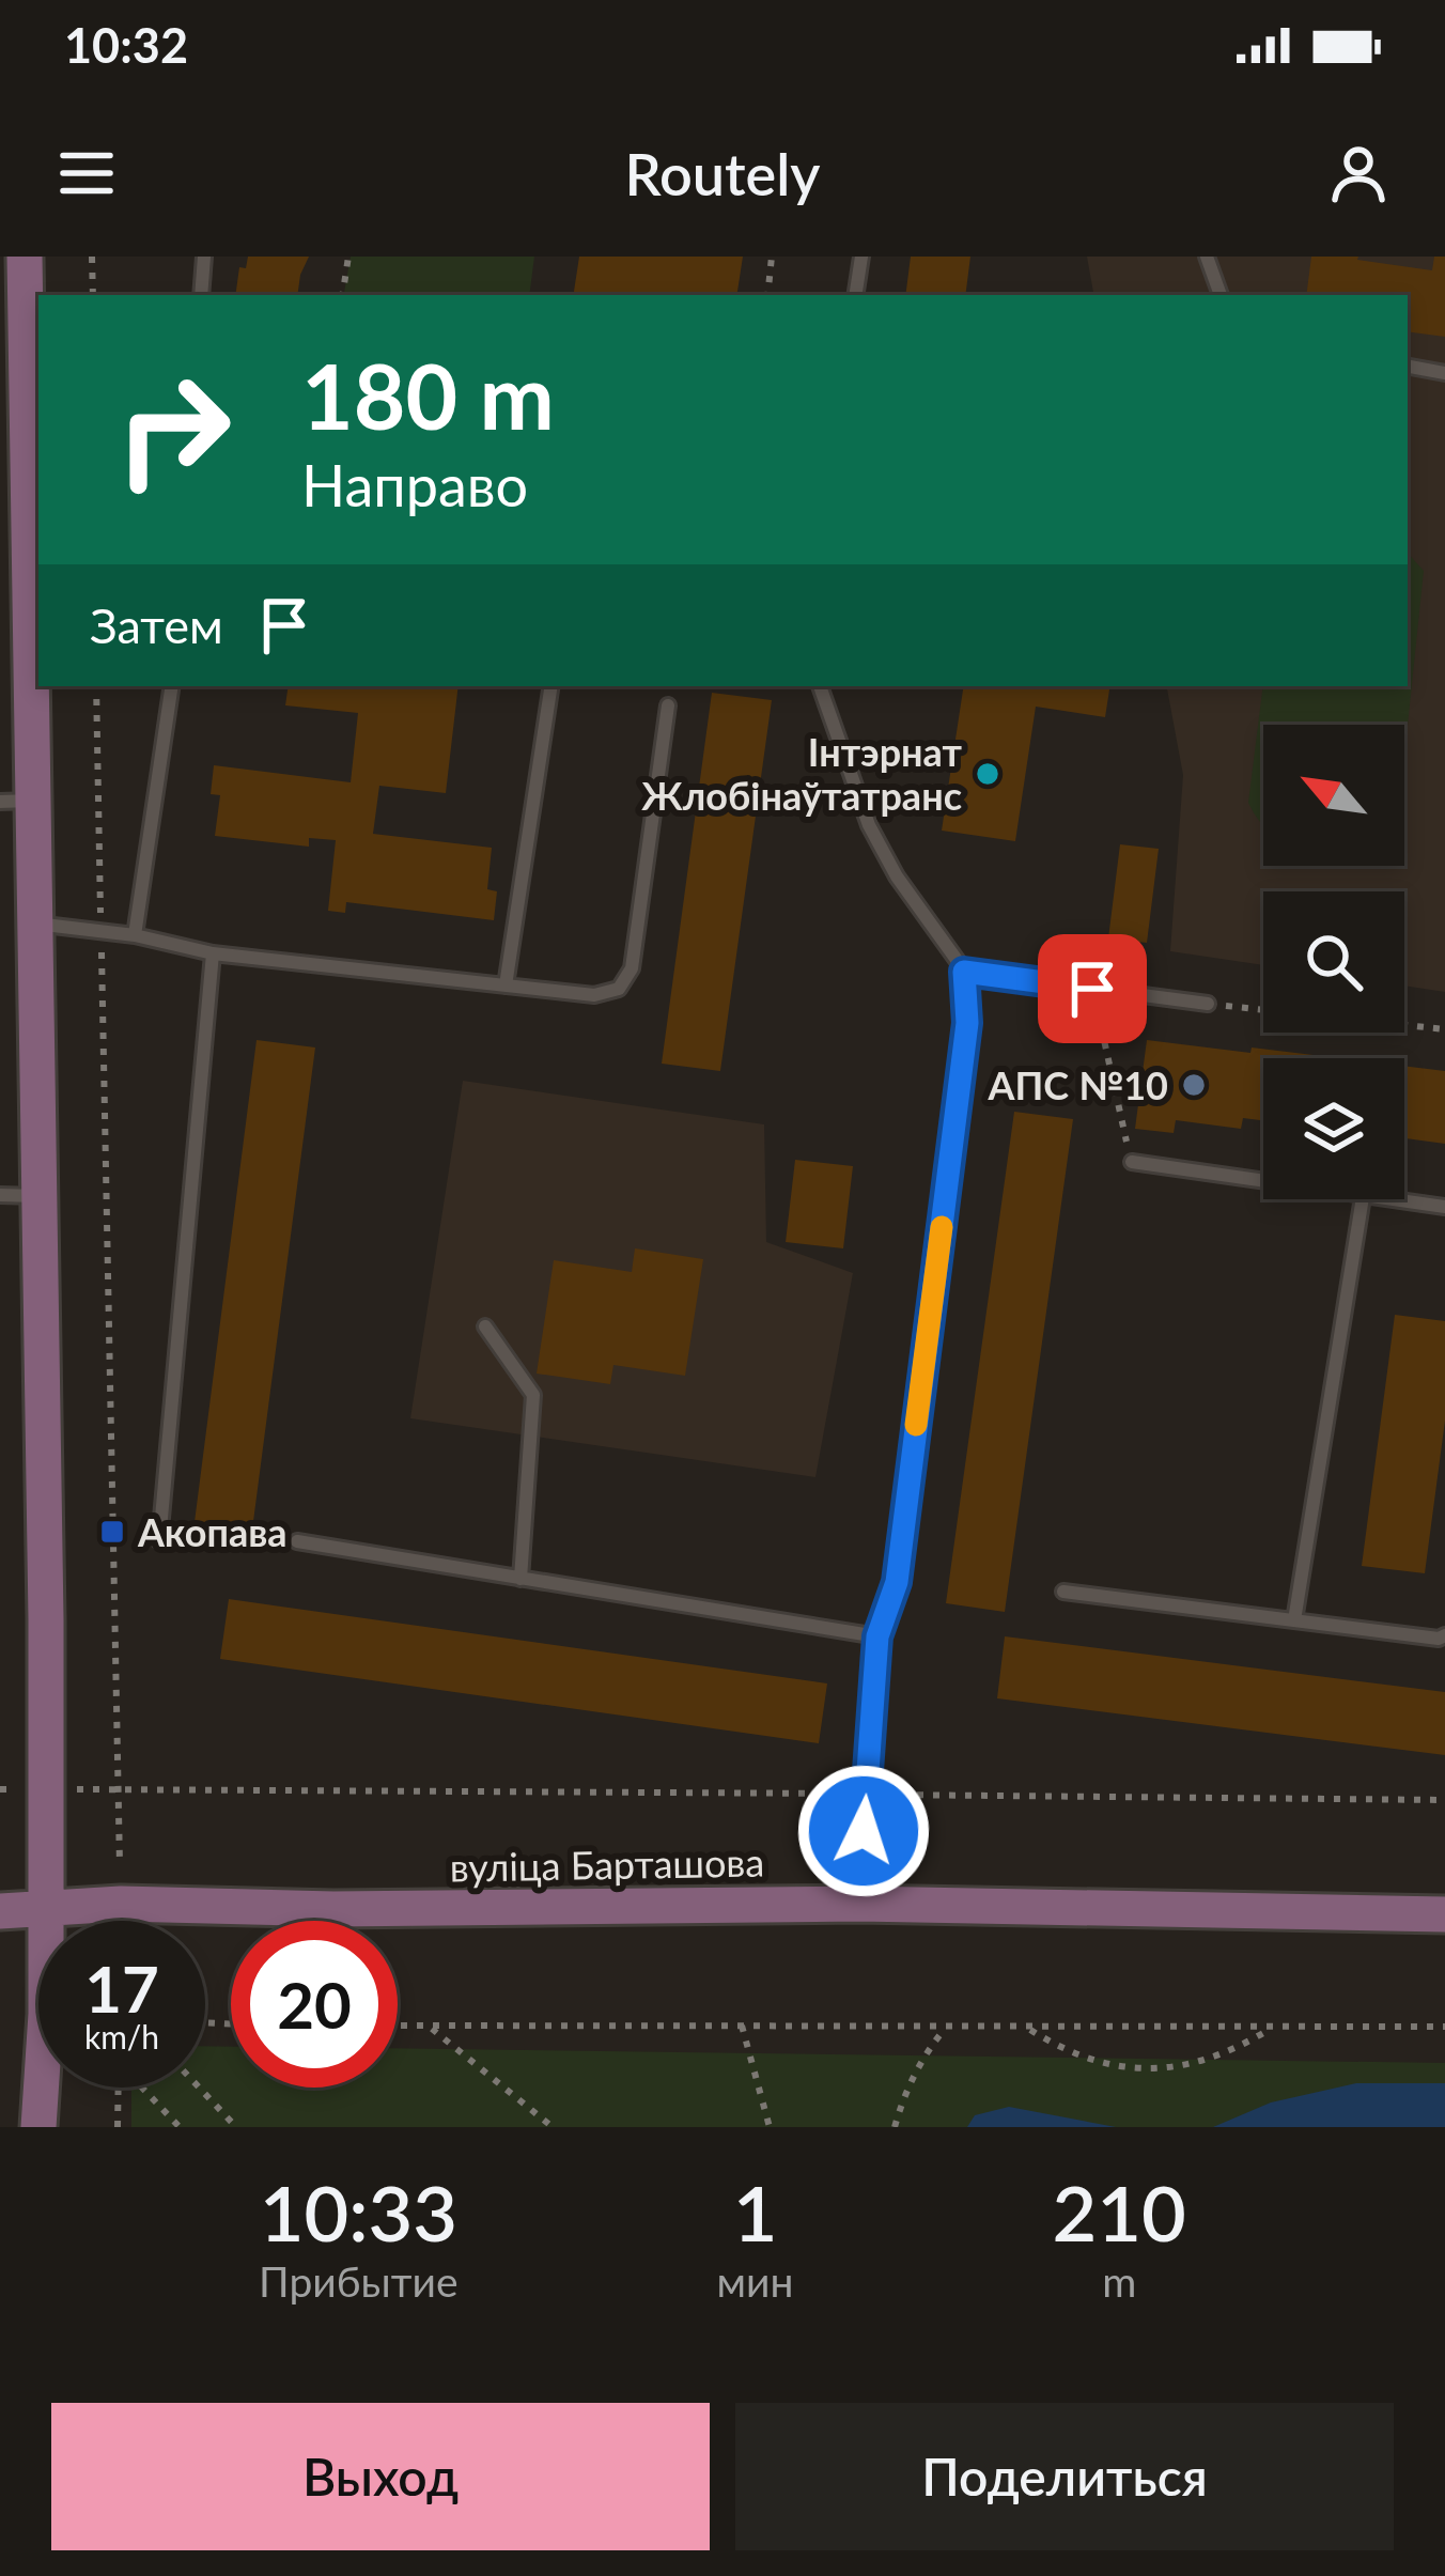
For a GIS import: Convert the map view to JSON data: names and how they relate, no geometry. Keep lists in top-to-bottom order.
{
  "streets": {
    "main road": ["вуліца Барташова"]
  },
  "places": {
    "other": ["Інтэрнат Жлобінаўтатранс", "АПС №10"],
    "transit": ["Акопава"]
  },
  "north": "top left",
  "page": {
    "status": "10:32",
    "header": "Routely",
    "turn": ["180 m", "Направо"],
    "then": "Затем",
    "speed": "17 km/h",
    "limit": "20",
    "eta": [
      "10:33",
      "Прибытие",
      "1",
      "мин",
      "210",
      "m"
    ],
    "buttons": ["Выход", "Поделиться"]
  }
}
